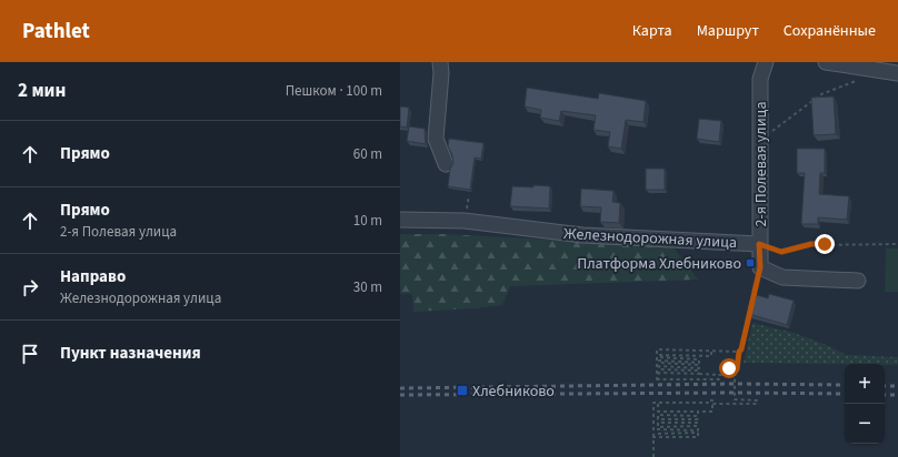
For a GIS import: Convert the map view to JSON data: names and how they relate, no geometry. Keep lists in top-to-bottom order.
{
  "streets": {
    "street": ["2-я Полевая улица", "Железнодорожная улица"]
  },
  "crossings": [
    ["2-я Полевая улица", "Железнодорожная улица"]
  ],
  "places": {
    "transit": ["Платформа Хлебниково", "Хлебниково"]
  },
  "page": {
    "header": "Pathlet",
    "nav": ["Карта", "Маршрут", "Сохранённые"],
    "heading": ["2 мин", "Пешком · 100 m"],
    "list": [
      ["Прямо", "60 m"],
      ["Прямо", "2-я Полевая улица", "10 m"],
      ["Направо", "Железнодорожная улица", "30 m"],
      "Пункт назначения"
    ],
    "map_buttons": ["+", "−"]
  }
}
